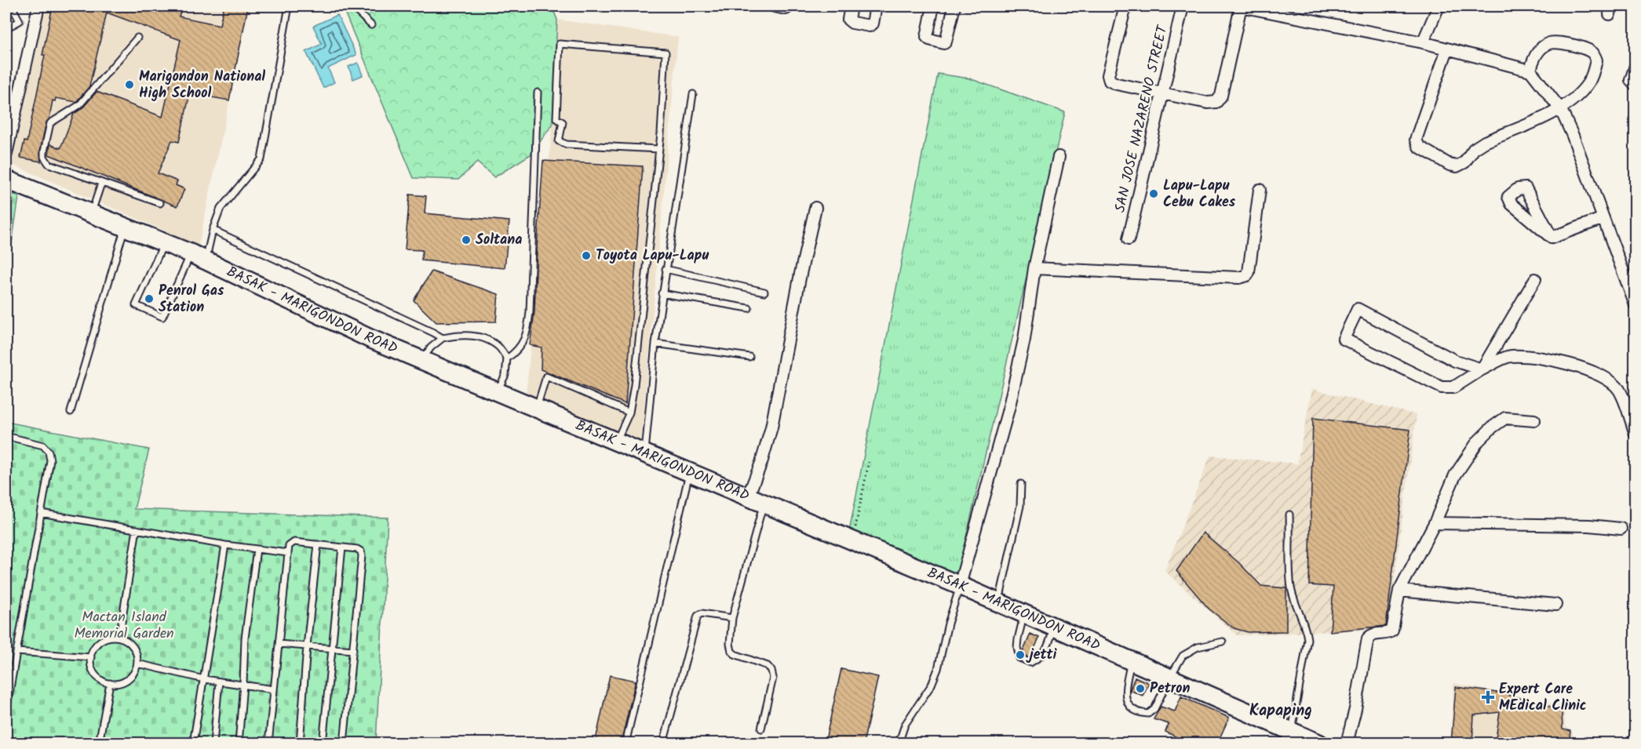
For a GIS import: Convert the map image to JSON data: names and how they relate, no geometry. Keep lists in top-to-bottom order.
{
  "streets": {
    "main road": ["BASAK - MARIGONDON ROAD"],
    "street": ["SAN JOSE NAZARENO STREET"]
  },
  "districts": ["Kapaping"],
  "parks": ["Mactan Island Memorial Garden"],
  "places": {
    "other": [
      "Marigondon National High School",
      "Lapu-Lapu Cebu Cakes",
      "Soltana",
      "Toyota Lapu-Lapu",
      "Penrol Gas Station",
      "jetti",
      "Petron"
    ],
    "health": ["Expert Care MEdical Clinic"]
  }
}
